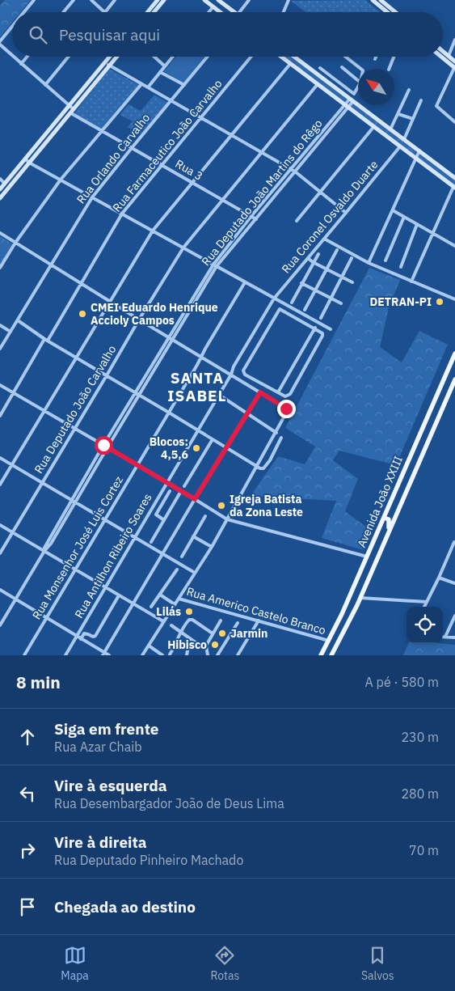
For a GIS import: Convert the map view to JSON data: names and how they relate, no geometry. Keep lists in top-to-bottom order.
{
  "streets": {
    "main road": ["Avenida João XXIII"],
    "street": [
      "Rua Farmaceutico João Carvalho",
      "Rua Orlando Carvalho",
      "Rua 3",
      "Rua Deputado João Martins do Rêgo",
      "Rua Coronel Osvaldo Duarte",
      "Rua Deputado João Carvalho",
      "Rua Monsenhor José Luis Cortez",
      "Rua Antilhon Ribeiro Soares",
      "Rua Americo Castelo Branco"
    ]
  },
  "crossings": [
    ["Rua Farmaceutico João Carvalho", "Rua 3"],
    ["Rua Orlando Carvalho", "Rua 3"],
    ["Rua 3", "Rua Deputado João Martins do Rêgo"],
    ["Rua 3", "Rua Deputado João Carvalho"],
    ["Rua Coronel Osvaldo Duarte", "Rua Antilhon Ribeiro Soares"],
    ["Avenida João XXIII", "Rua Americo Castelo Branco"]
  ],
  "districts": ["SANTA ISABEL"],
  "places": [
    "DETRAN-PI",
    "CMEI Eduardo Henrique Accioly Campos",
    "Blocos: 4,5,6",
    "Igreja Batista da Zona Leste",
    "Lilás",
    "Jarmin",
    "Hibisco"
  ],
  "north": "top left",
  "page": {
    "search": "Pesquisar aqui",
    "heading": ["8 min", "A pé · 580 m"],
    "list": [
      ["Siga em frente", "Rua Azar Chaib", "230 m"],
      ["Vire à esquerda", "Rua Desembargador João de Deus Lima", "280 m"],
      ["Vire à direita", "Rua Deputado Pinheiro Machado", "70 m"],
      "Chegada ao destino"
    ],
    "nav": ["Mapa", "Rotas", "Salvos"]
  }
}
